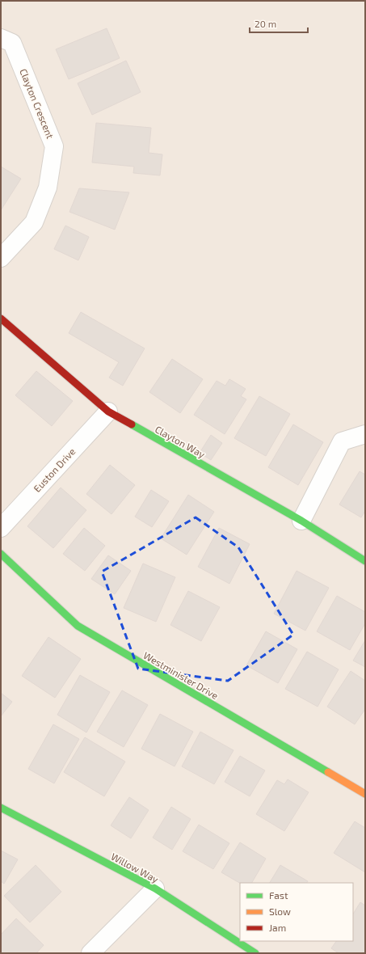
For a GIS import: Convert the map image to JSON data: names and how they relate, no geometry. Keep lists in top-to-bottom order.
{
  "streets": {
    "street": [
      "Clayton Crescent",
      "Clayton Way",
      "Euston Drive",
      "Westminister Drive",
      "Willow Way"
    ]
  },
  "crossings": [
    ["Clayton Way", "Euston Drive"]
  ],
  "legend": ["Fast", "Slow", "Jam"],
  "scale_bar": "20 m"
}
